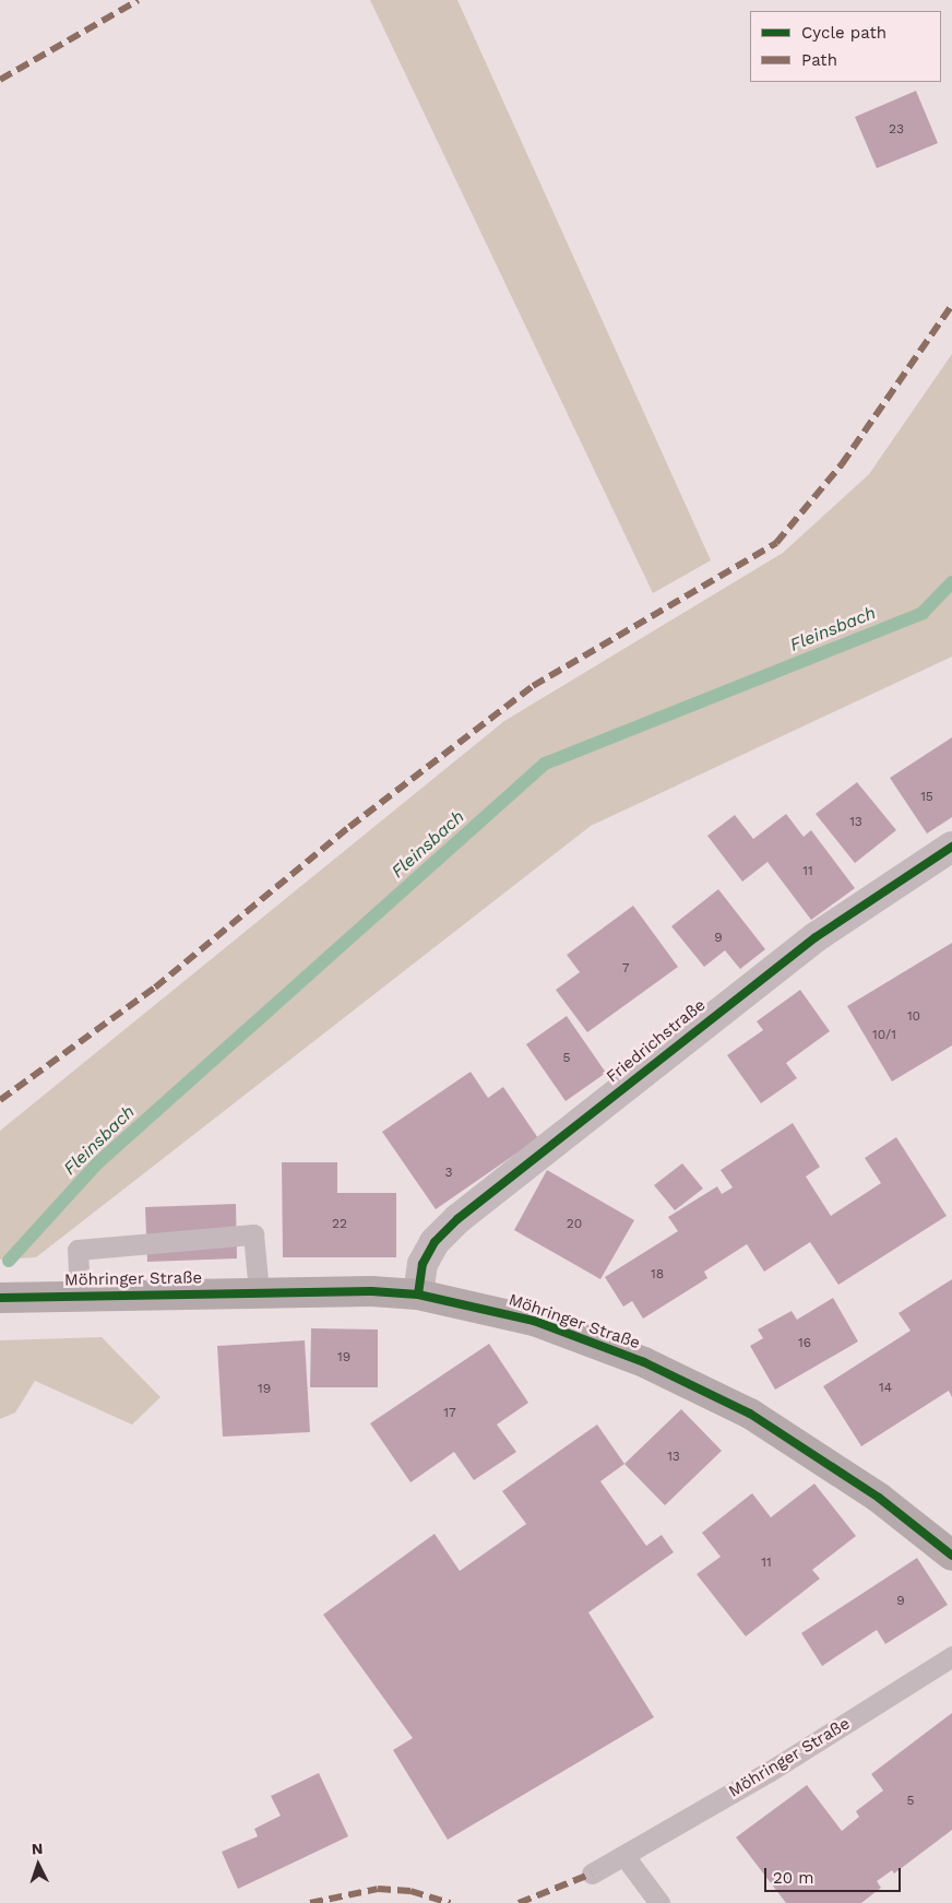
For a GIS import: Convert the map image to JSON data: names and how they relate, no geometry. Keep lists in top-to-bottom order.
{
  "streets": {
    "main road": ["Möhringer Straße"],
    "street": ["Friedrichstraße"]
  },
  "crossings": [
    ["Friedrichstraße", "Möhringer Straße"]
  ],
  "water": ["Fleinsbach"],
  "house_numbers": [
    "23",
    "15",
    "13",
    "11",
    "9",
    "7",
    "10",
    "10/1",
    "5",
    "3",
    "22",
    "20",
    "18",
    "16",
    "19",
    "14",
    "19",
    "17",
    "13",
    "11",
    "9",
    "5"
  ],
  "legend": ["Cycle path", "Path"],
  "scale_bar": "20 m",
  "north": "top"
}
